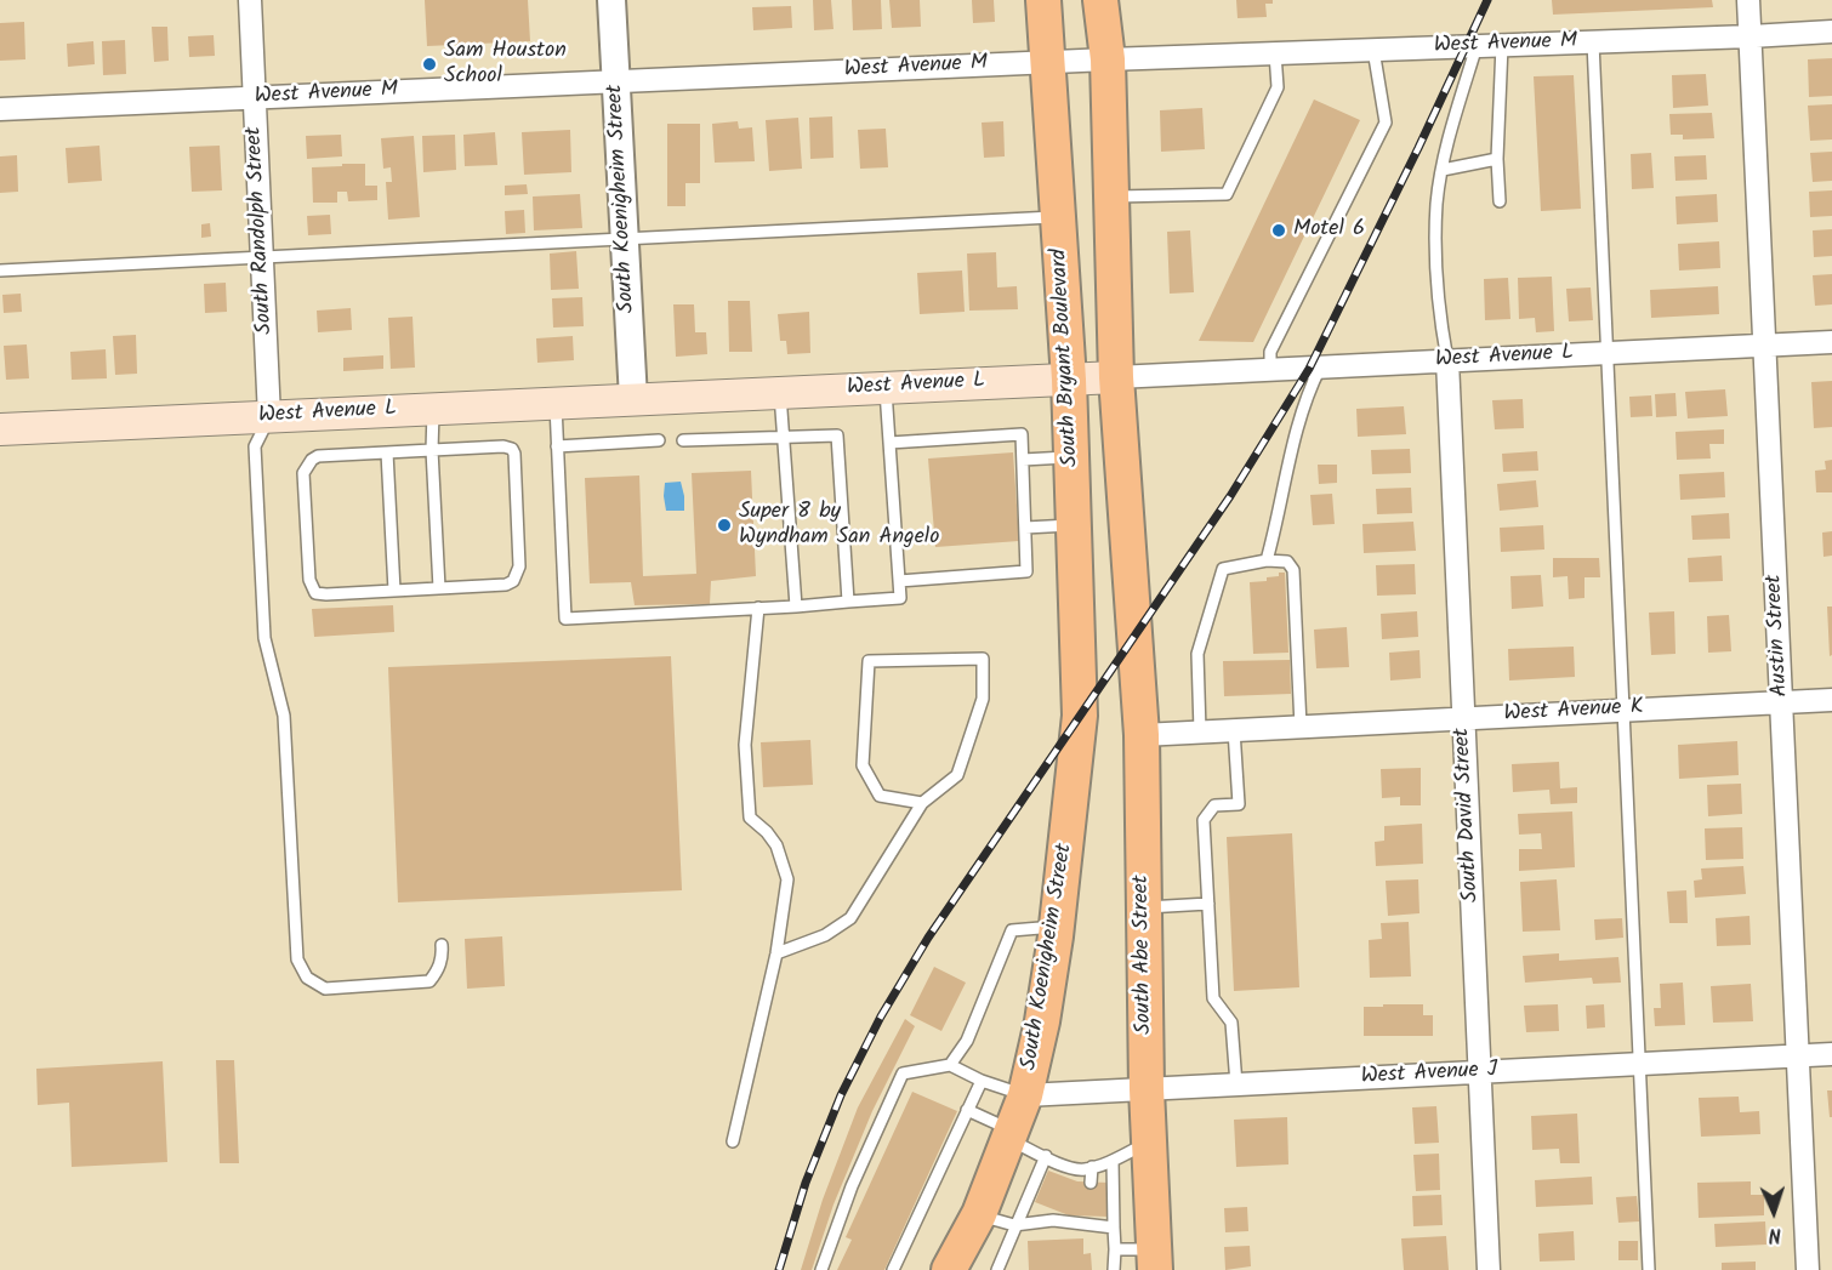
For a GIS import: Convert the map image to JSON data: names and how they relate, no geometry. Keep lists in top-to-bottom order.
{
  "streets": {
    "main road": [
      "South Koenigheim Street",
      "South Bryant Boulevard",
      "West Avenue L",
      "South Abe Street"
    ],
    "street": [
      "West Avenue M",
      "South Randolph Street",
      "Austin Street",
      "West Avenue K",
      "South David Street",
      "West Avenue J"
    ]
  },
  "crossings": [
    ["West Avenue M", "South Koenigheim Street"],
    ["West Avenue M", "South Randolph Street"],
    ["West Avenue M", "South Bryant Boulevard"],
    ["West Avenue M", "Austin Street"],
    ["South Koenigheim Street", "South Bryant Boulevard"],
    ["South Koenigheim Street", "West Avenue L"],
    ["South Koenigheim Street", "West Avenue J"],
    ["South Randolph Street", "West Avenue L"],
    ["South Bryant Boulevard", "West Avenue L"],
    ["West Avenue L", "Austin Street"],
    ["West Avenue L", "South David Street"],
    ["West Avenue L", "South Abe Street"],
    ["Austin Street", "West Avenue K"],
    ["Austin Street", "West Avenue J"],
    ["West Avenue K", "South David Street"],
    ["West Avenue K", "South Abe Street"],
    ["South David Street", "West Avenue J"],
    ["South Abe Street", "West Avenue J"]
  ],
  "places": ["Sam Houston School", "Motel 6", "Super 8 by Wyndham San Angelo"],
  "north": "bottom"
}
